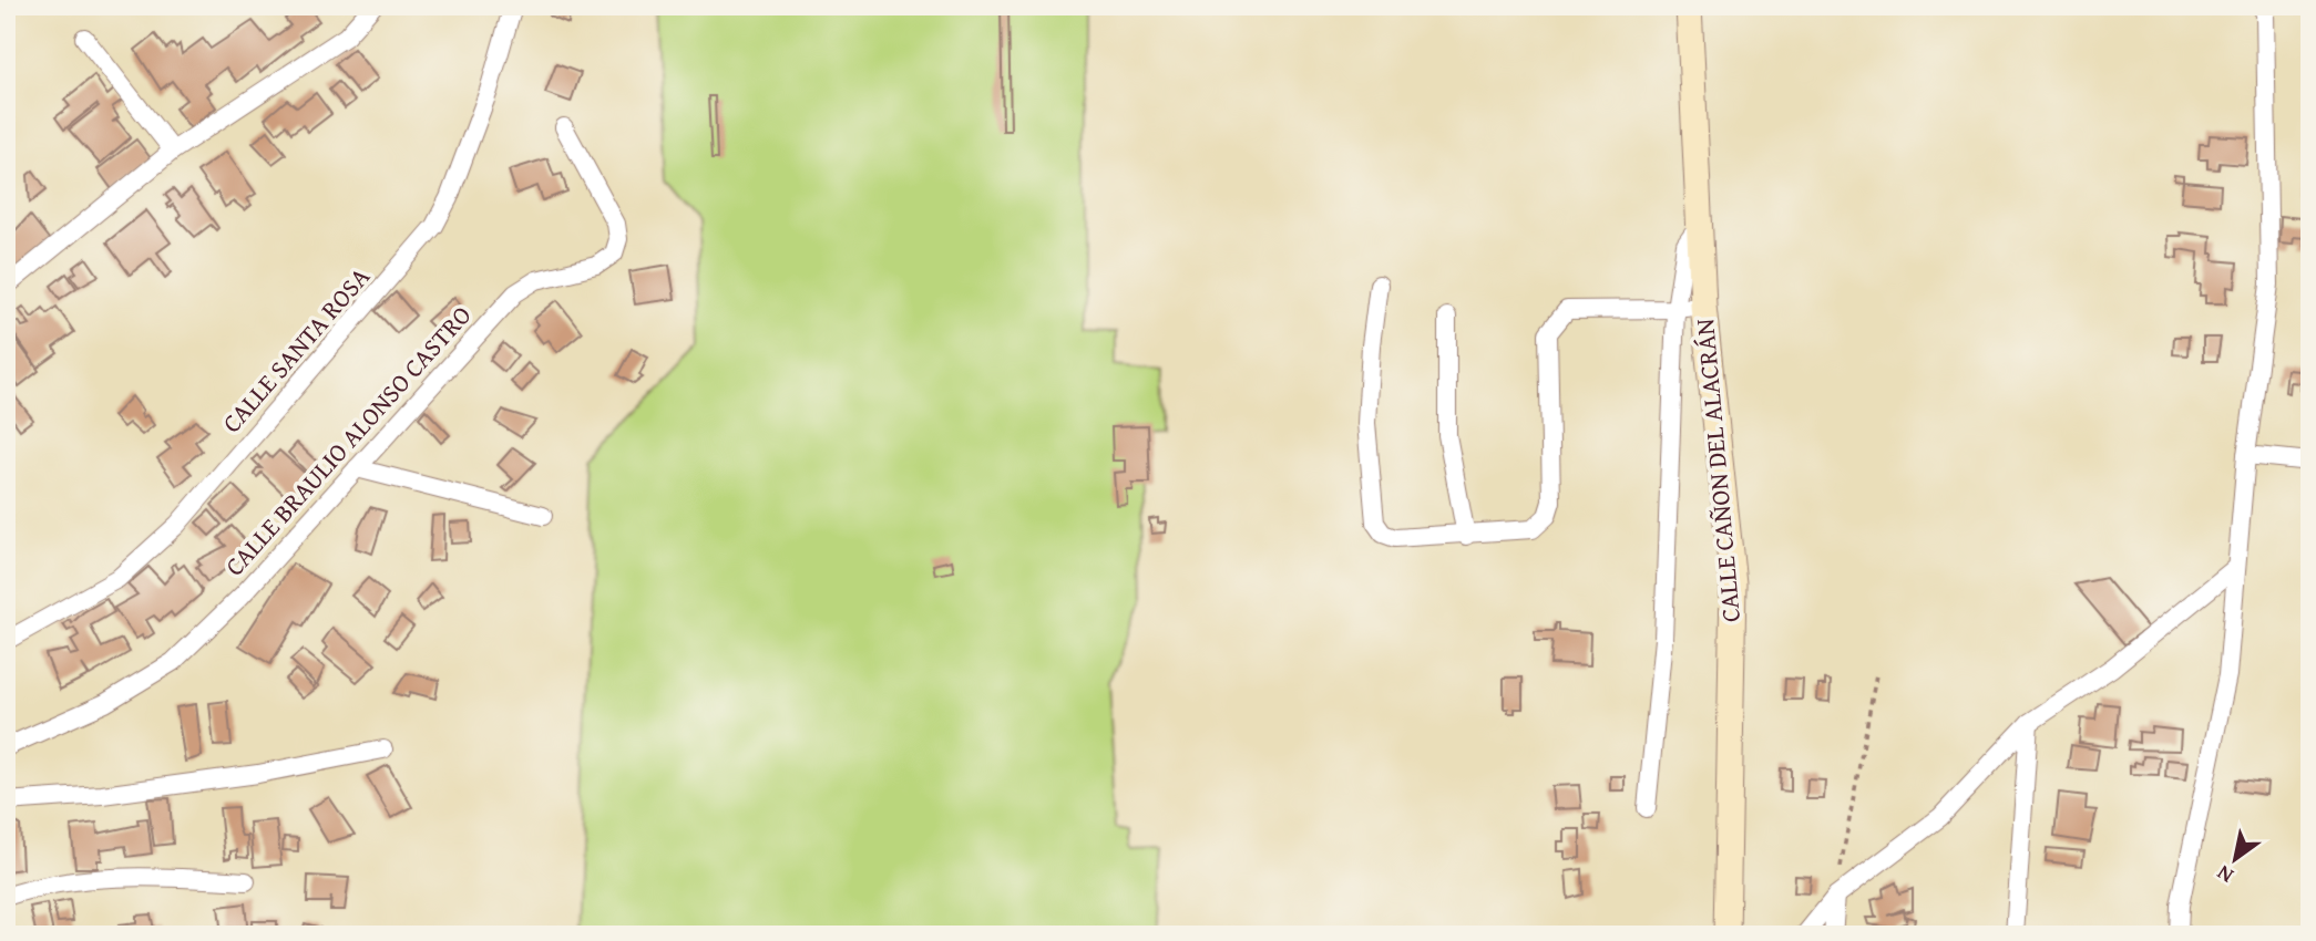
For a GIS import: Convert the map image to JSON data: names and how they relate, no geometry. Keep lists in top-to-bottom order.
{
  "streets": {
    "main road": ["CALLE CAÑON DEL ALACRÁN"],
    "street": ["CALLE SANTA ROSA", "CALLE BRAULIO ALONSO CASTRO"]
  },
  "north": "bottom left"
}
